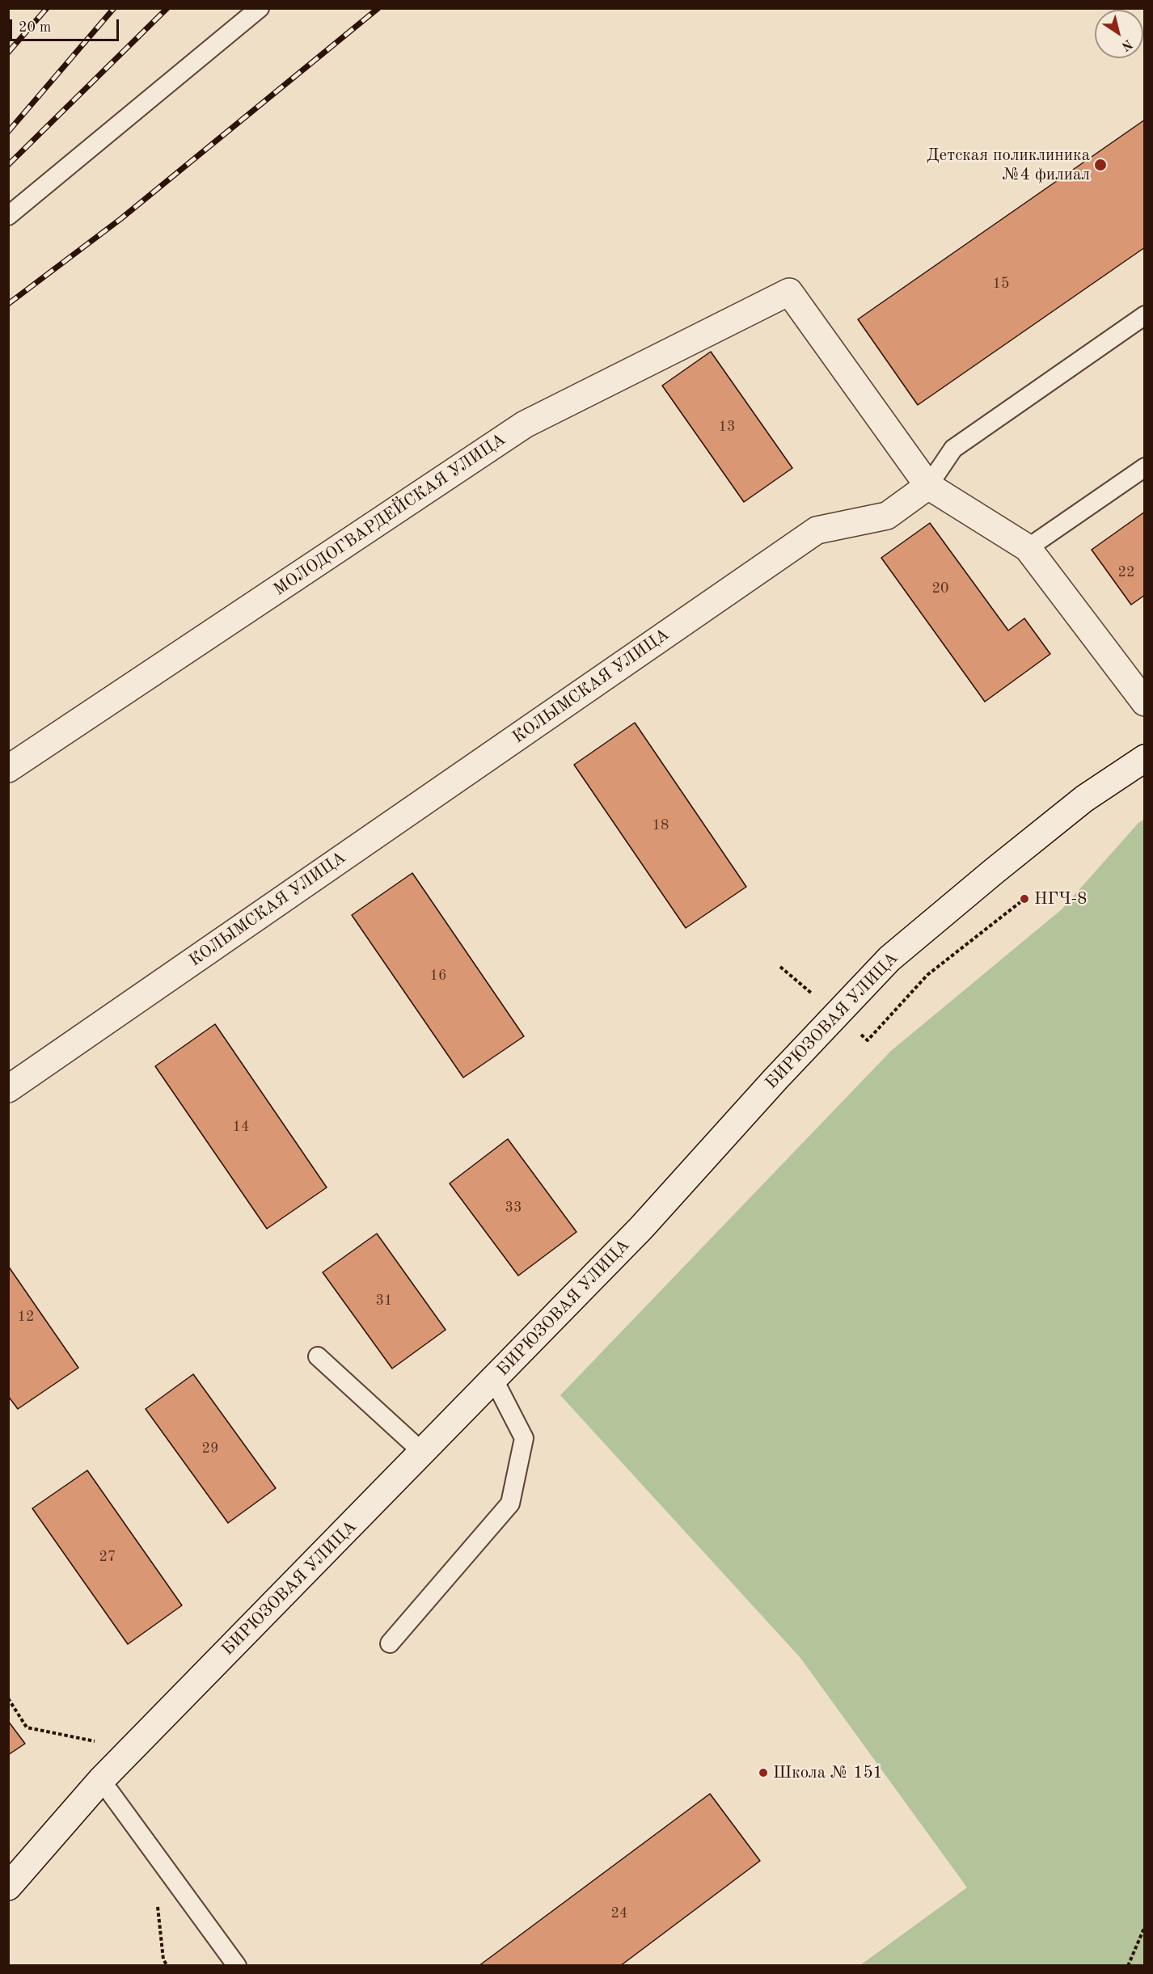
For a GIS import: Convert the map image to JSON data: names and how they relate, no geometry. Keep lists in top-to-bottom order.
{
  "streets": {
    "street": ["МОЛОДОГВАРДЕЙСКАЯ УЛИЦА", "КОЛЫМСКАЯ УЛИЦА", "БИРЮЗОВАЯ УЛИЦА"]
  },
  "crossings": [
    ["МОЛОДОГВАРДЕЙСКАЯ УЛИЦА", "КОЛЫМСКАЯ УЛИЦА"]
  ],
  "places": ["Детская поликлиника №4 филиал", "НГЧ-8", "Школа № 151"],
  "house_numbers": [
    "15",
    "13",
    "22",
    "20",
    "18",
    "16",
    "14",
    "33",
    "31",
    "12",
    "29",
    "27",
    "24"
  ],
  "scale_bar": "20 m",
  "north": "bottom right"
}
